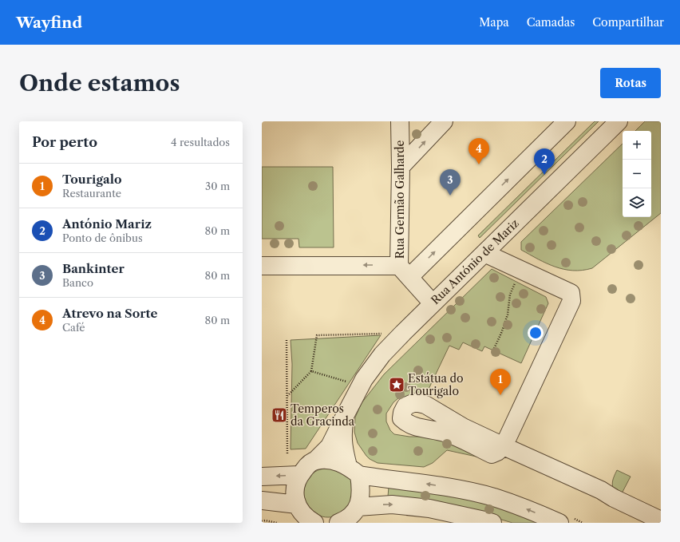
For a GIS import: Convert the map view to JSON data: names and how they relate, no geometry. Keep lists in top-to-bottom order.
{
  "streets": {
    "street": ["Rua Germão Galharde", "Rua António de Mariz"]
  },
  "places": {
    "place": ["Estátua do Tourigalo"],
    "restaurant": ["Temperos da Gracinda"]
  },
  "page": {
    "header": "Wayfind",
    "nav": ["Mapa", "Camadas", "Compartilhar"],
    "buttons": "Rotas",
    "title": "Onde estamos",
    "heading": ["Por perto", "4 resultados"],
    "map_buttons": ["+", "−"],
    "pins": [
      "4",
      "2",
      "3",
      "1"
    ],
    "list": [
      {
        "mark": "1",
        "name": "Tourigalo",
        "note": "Restaurante",
        "value": "30 m"
      },
      {
        "mark": "2",
        "name": "António Mariz",
        "note": "Ponto de ônibus",
        "value": "80 m"
      },
      {
        "mark": "3",
        "name": "Bankinter",
        "note": "Banco",
        "value": "80 m"
      },
      {
        "mark": "4",
        "name": "Atrevo na Sorte",
        "note": "Café",
        "value": "80 m"
      }
    ]
  }
}
